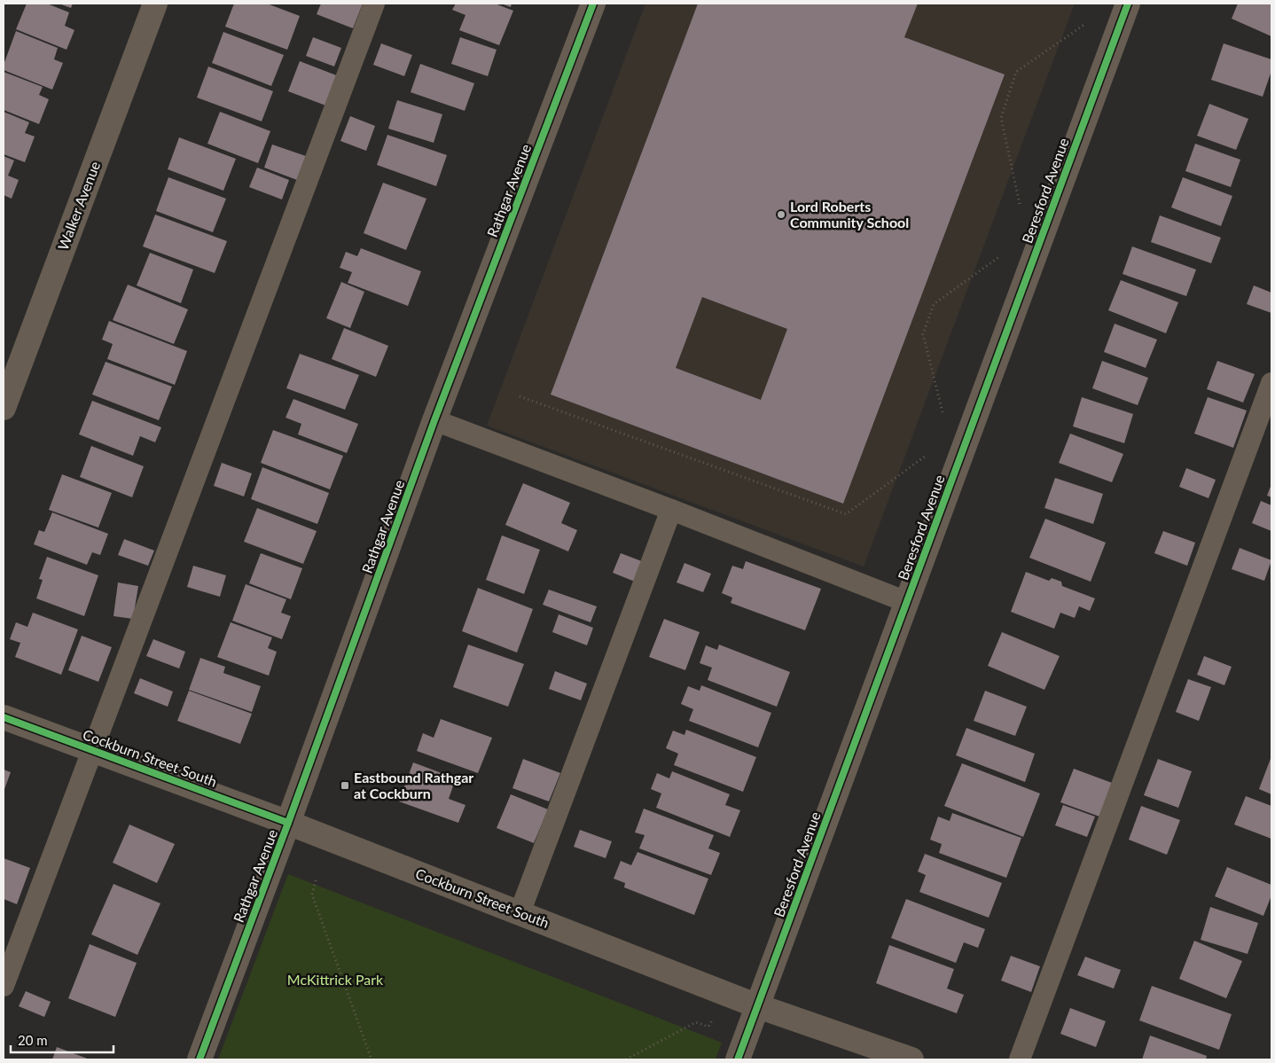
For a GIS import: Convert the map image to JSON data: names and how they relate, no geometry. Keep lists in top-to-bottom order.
{
  "streets": {
    "street": [
      "Rathgar Avenue",
      "Beresford Avenue",
      "Walker Avenue",
      "Cockburn Street South"
    ]
  },
  "crossings": [
    ["Rathgar Avenue", "Cockburn Street South"],
    ["Beresford Avenue", "Cockburn Street South"]
  ],
  "parks": ["McKittrick Park"],
  "places": {
    "other": ["Lord Roberts Community School"],
    "transit": ["Eastbound Rathgar at Cockburn"]
  },
  "scale_bar": "20 m"
}
